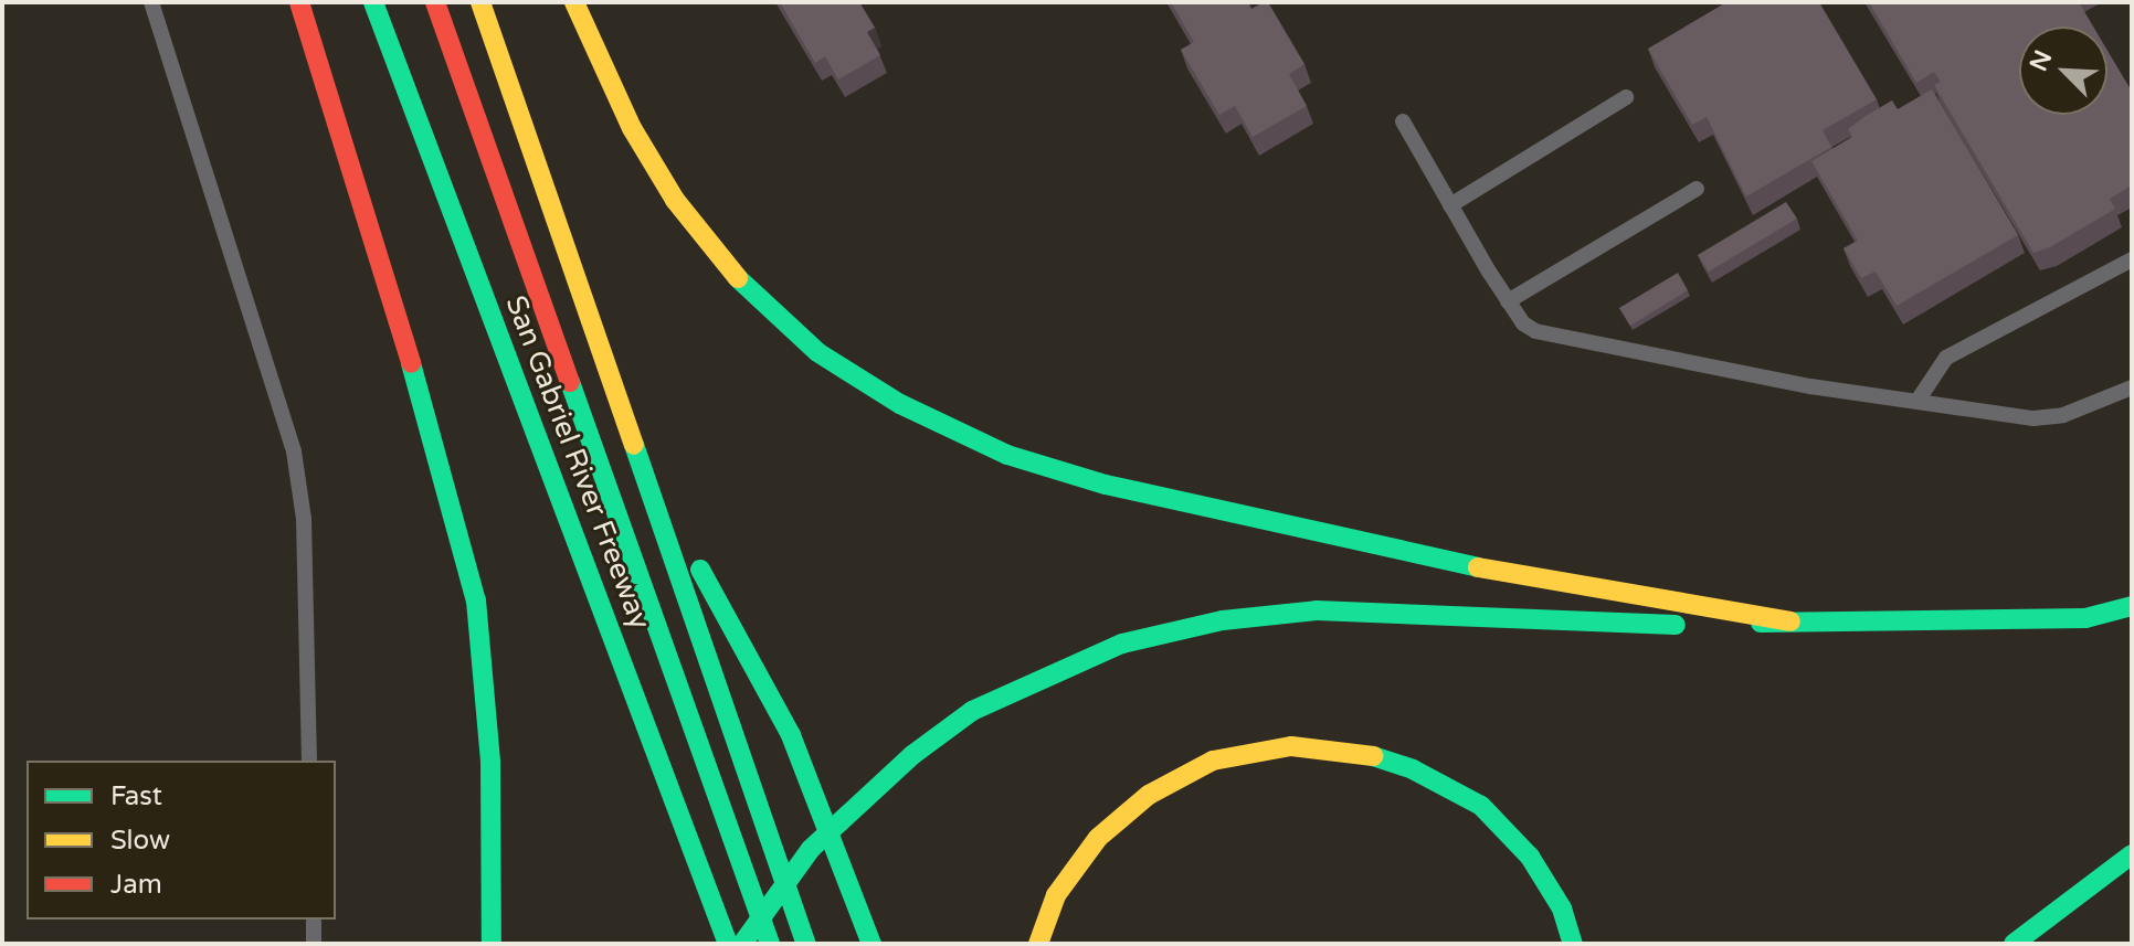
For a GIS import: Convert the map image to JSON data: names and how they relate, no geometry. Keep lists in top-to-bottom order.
{
  "streets": {
    "highway": ["San Gabriel River Freeway"]
  },
  "legend": ["Fast", "Slow", "Jam"],
  "north": "top left"
}
